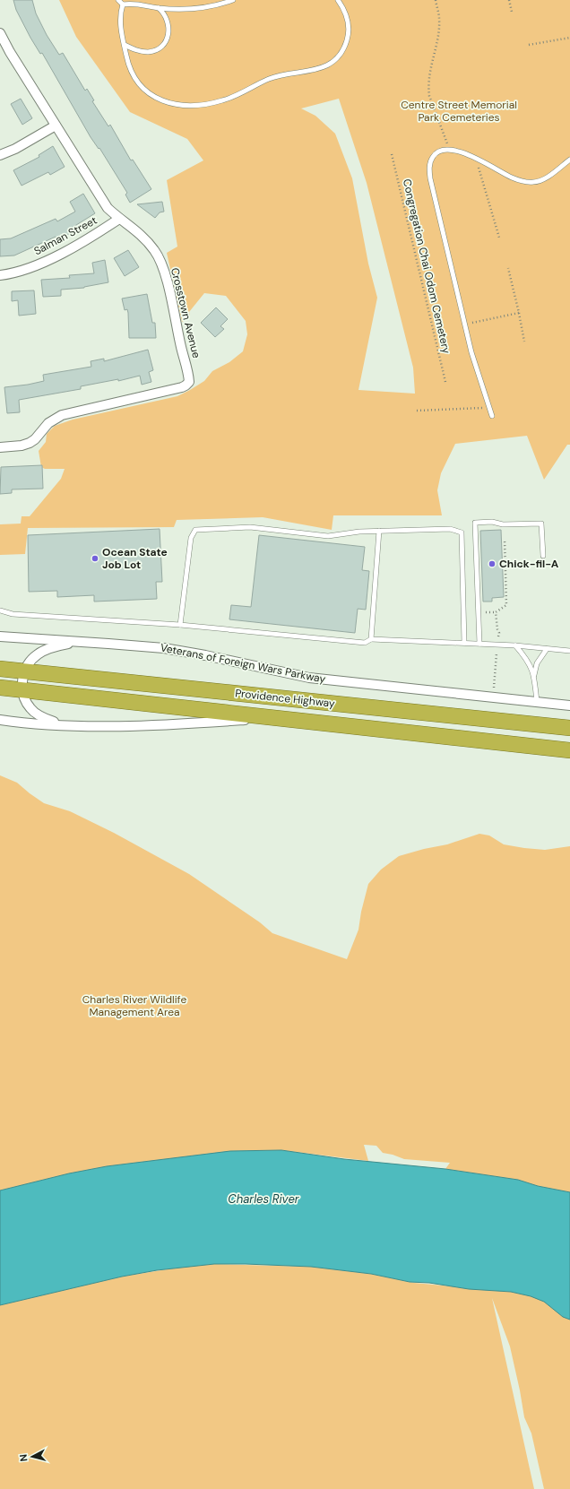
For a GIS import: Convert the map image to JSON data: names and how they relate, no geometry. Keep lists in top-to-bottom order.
{
  "streets": {
    "highway": ["Providence Highway"],
    "street": ["Salman Street", "Crosstown Avenue", "Veterans of Foreign Wars Parkway"],
    "path": ["Congregation Chai Odom Cemetery"]
  },
  "crossings": [
    ["Salman Street", "Crosstown Avenue"]
  ],
  "water": ["Charles River"],
  "parks": ["Centre Street Memorial Park Cemeteries", "Charles River Wildlife Management Area"],
  "places": ["Ocean State Job Lot", "Chick-fil-A"],
  "north": "left"
}
